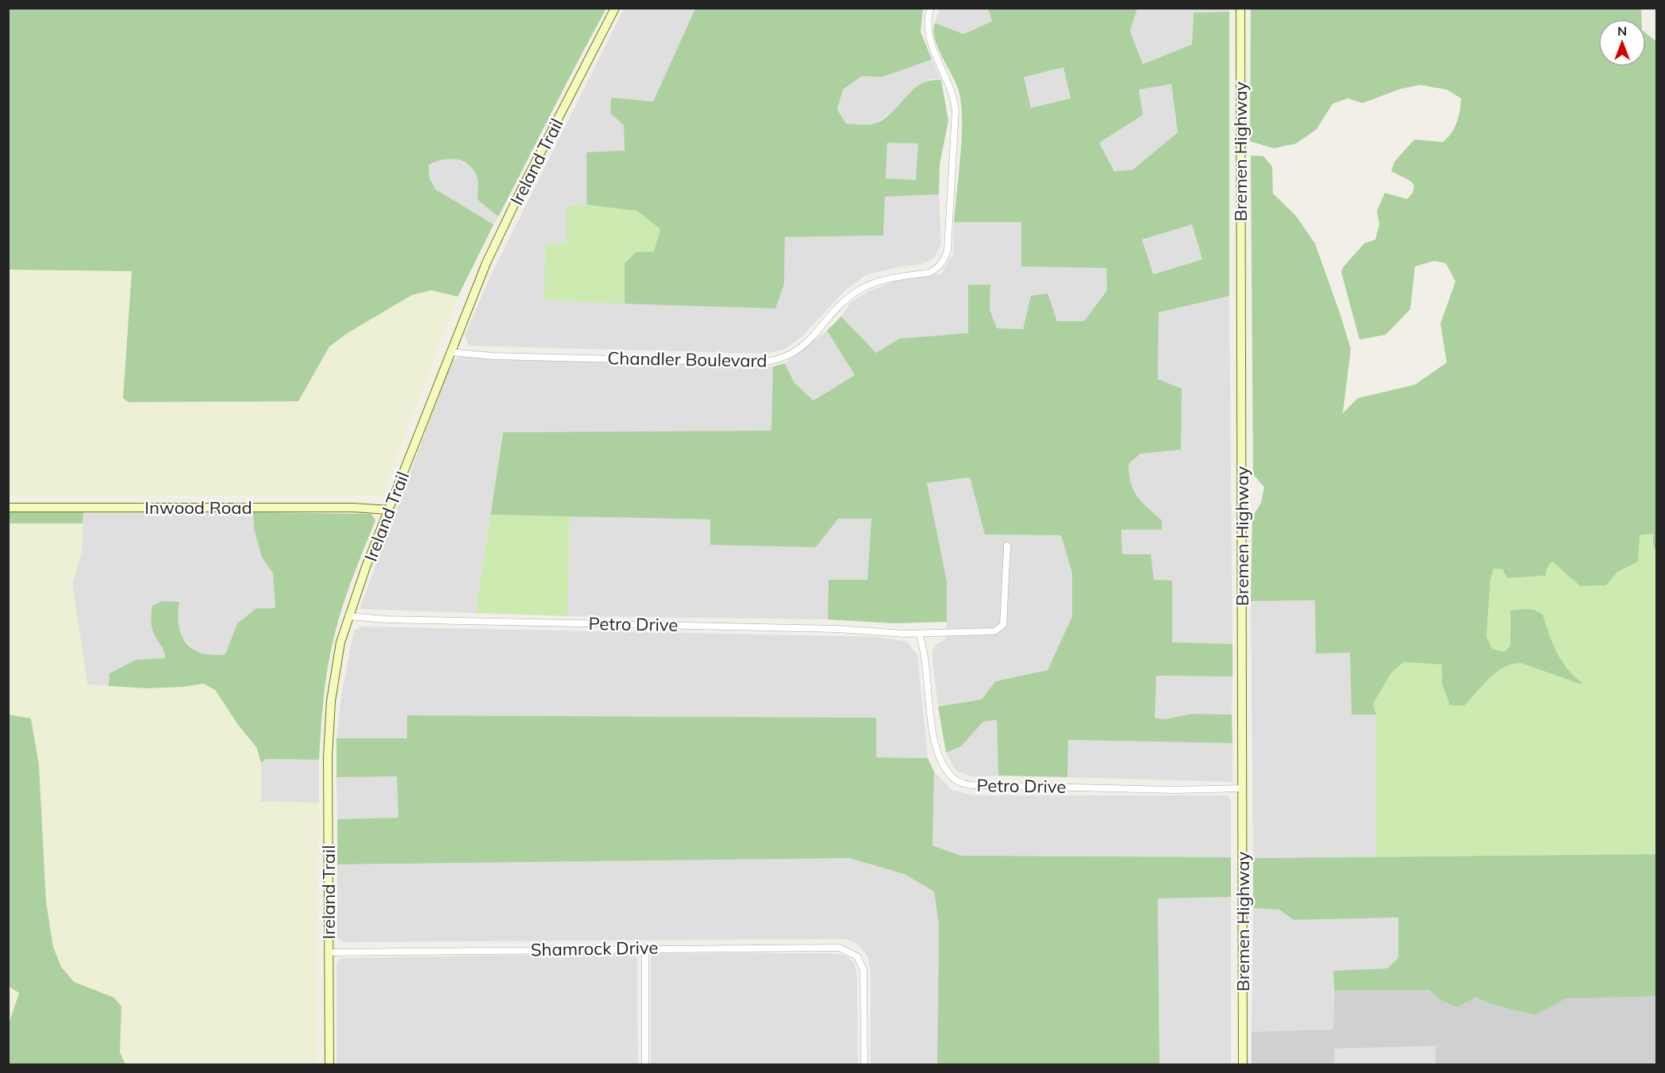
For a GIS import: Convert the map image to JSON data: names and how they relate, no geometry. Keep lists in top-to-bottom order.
{
  "streets": {
    "street": [
      "Bremen Highway",
      "Ireland Trail",
      "Chandler Boulevard",
      "Inwood Road",
      "Petro Drive",
      "Shamrock Drive"
    ]
  },
  "crossings": [
    ["Bremen Highway", "Petro Drive"],
    ["Ireland Trail", "Chandler Boulevard"],
    ["Ireland Trail", "Inwood Road"],
    ["Ireland Trail", "Petro Drive"],
    ["Ireland Trail", "Shamrock Drive"]
  ],
  "north": "top"
}
